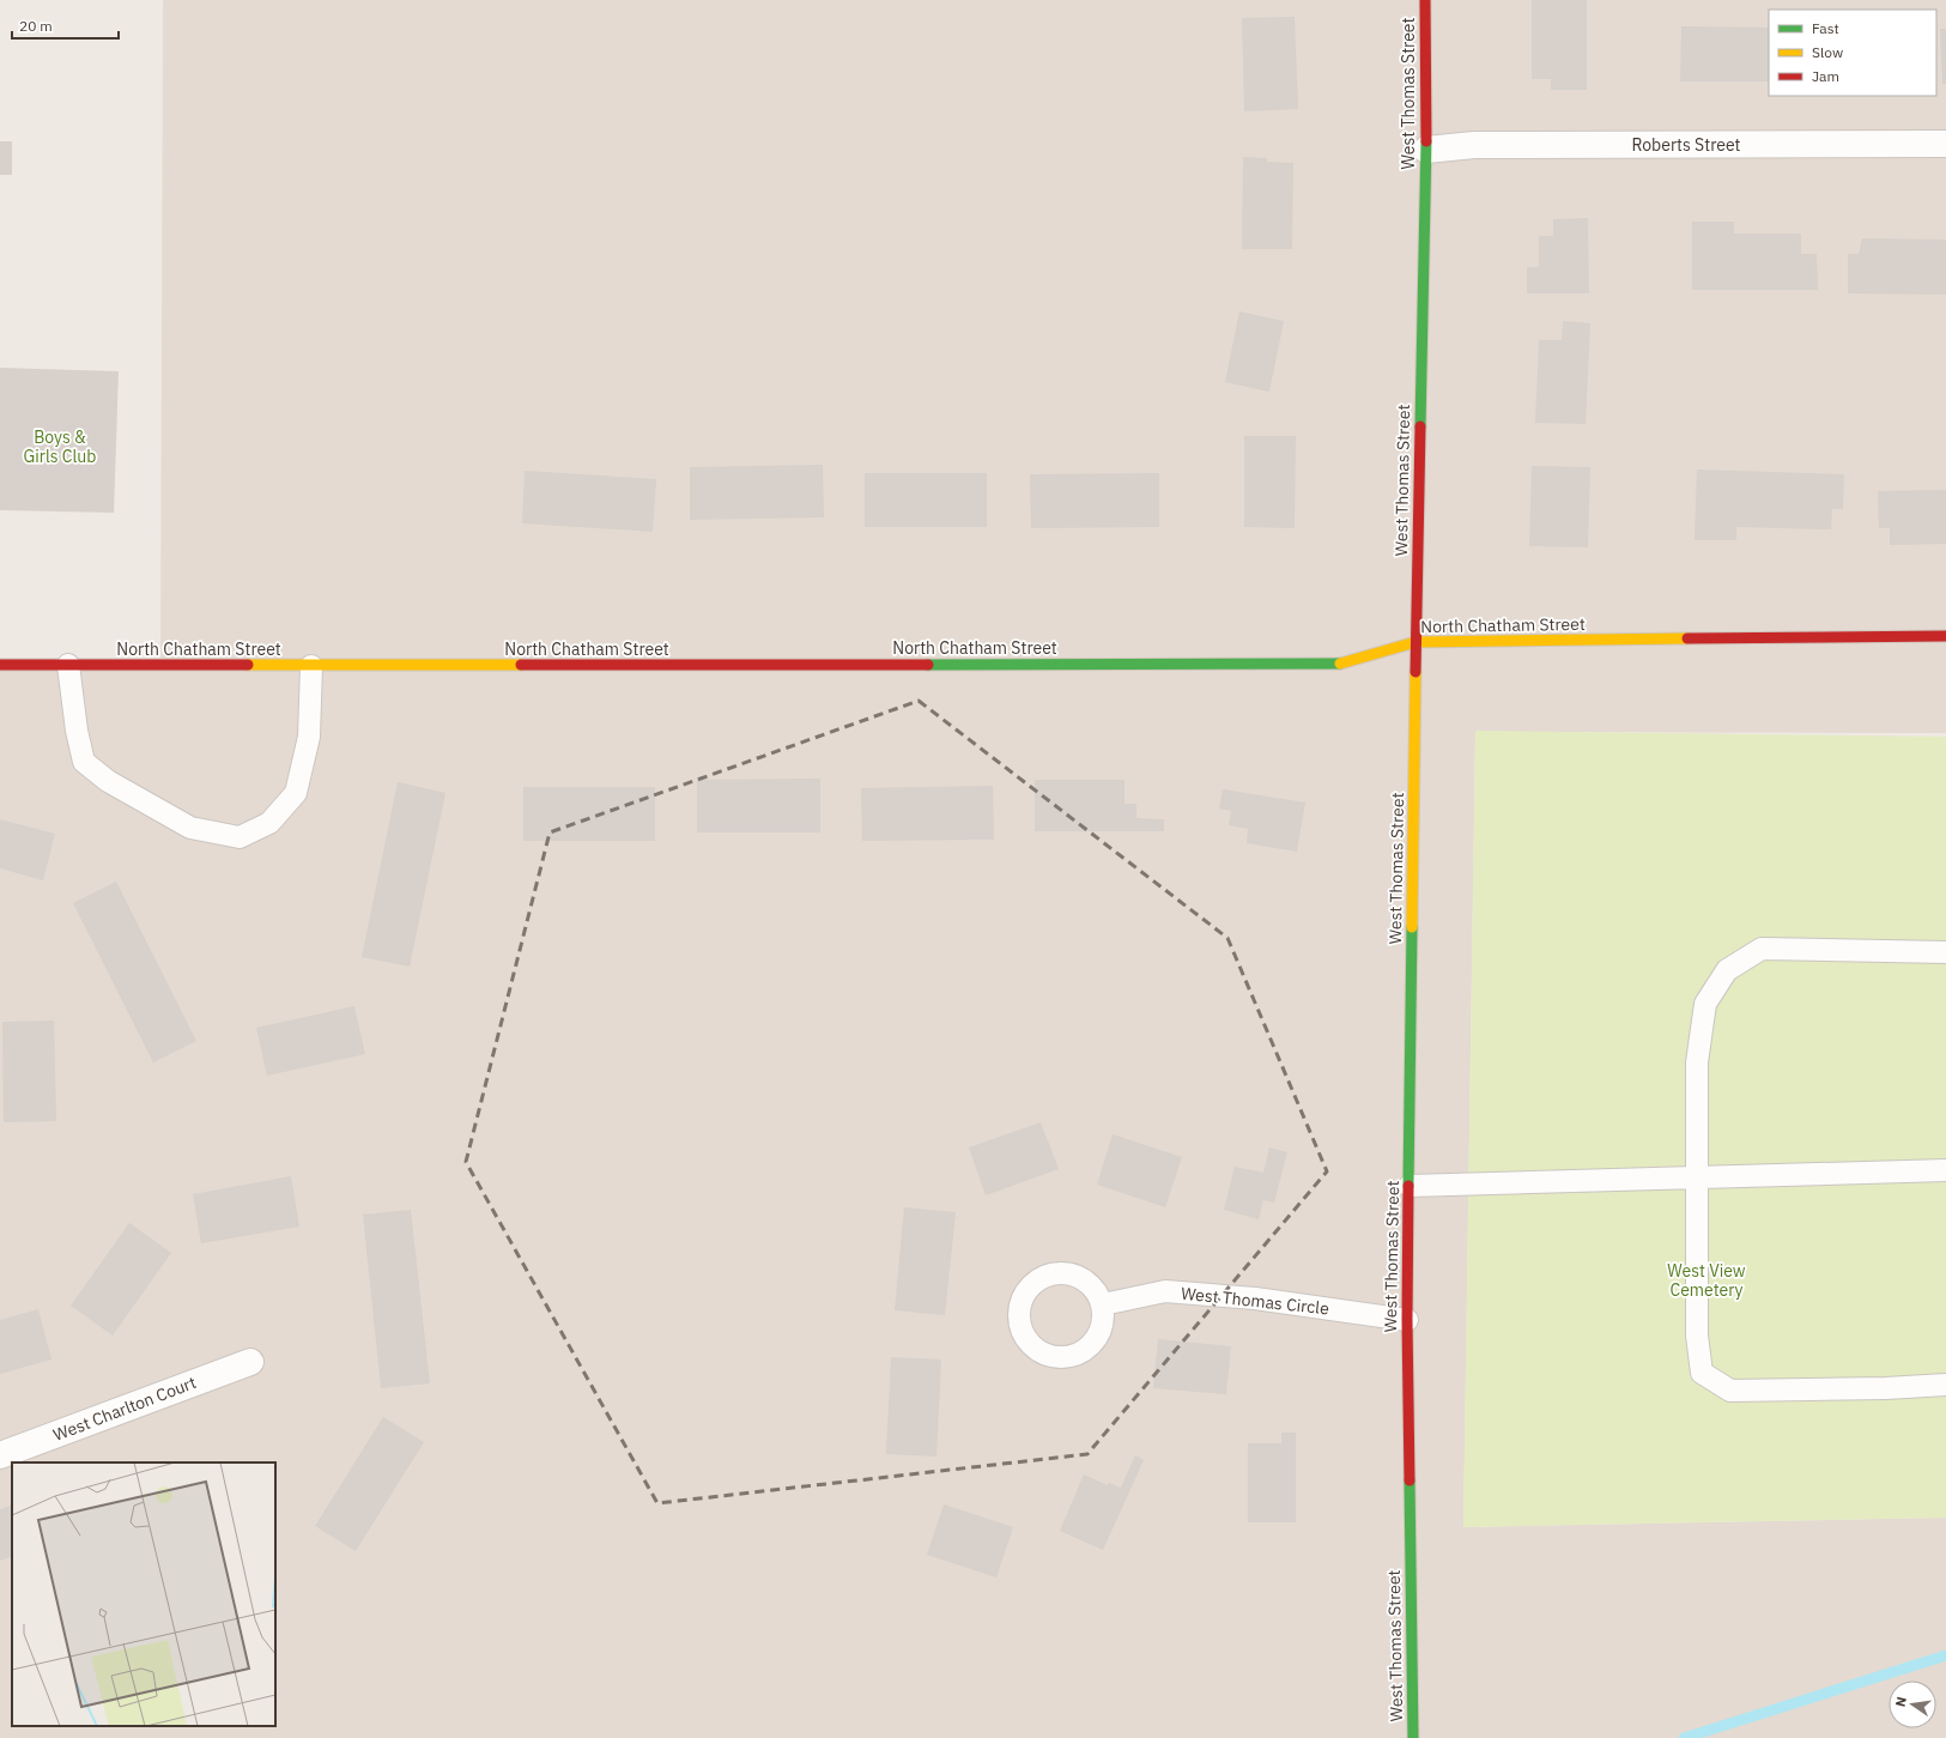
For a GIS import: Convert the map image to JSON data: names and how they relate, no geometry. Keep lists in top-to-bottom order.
{
  "streets": {
    "street": [
      "West Thomas Street",
      "Roberts Street",
      "North Chatham Street",
      "West Charlton Court"
    ],
    "lane": ["West Thomas Circle"]
  },
  "crossings": [
    ["West Thomas Street", "Roberts Street"],
    ["West Thomas Street", "North Chatham Street"],
    ["West Thomas Street", "West Thomas Circle"]
  ],
  "parks": ["Boys & Girls Club", "West View Cemetery"],
  "legend": ["Fast", "Slow", "Jam"],
  "scale_bar": "20 m",
  "north": "left"
}
